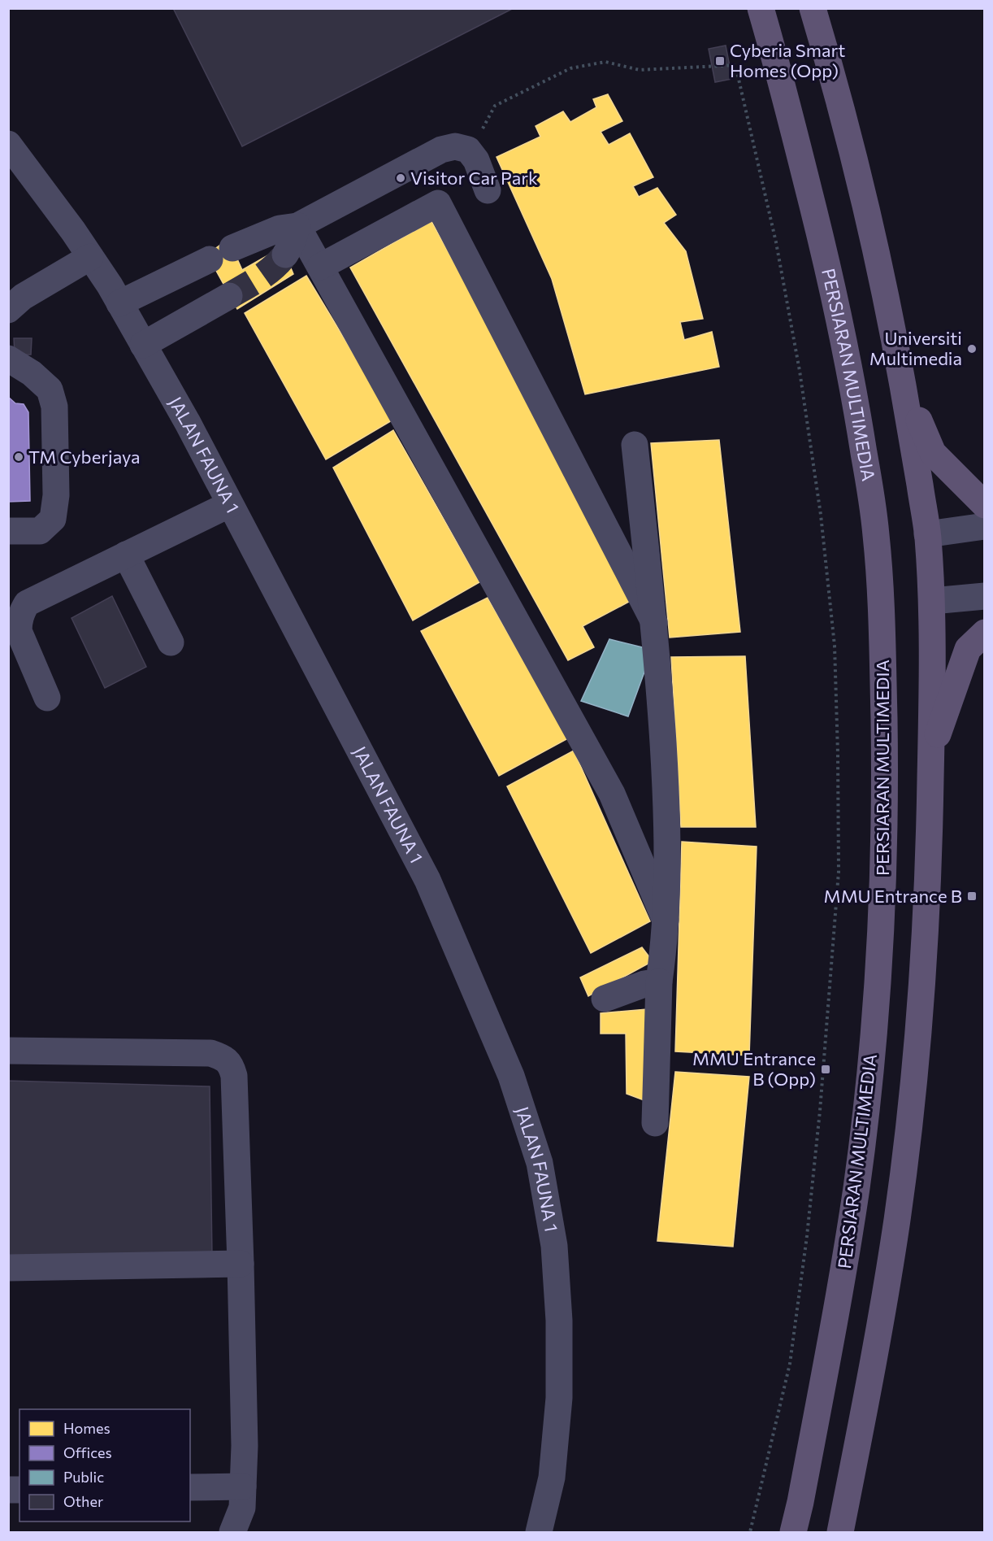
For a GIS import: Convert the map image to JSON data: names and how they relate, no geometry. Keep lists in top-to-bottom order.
{
  "streets": {
    "main road": ["PERSIARAN MULTIMEDIA"],
    "street": ["JALAN FAUNA 1"]
  },
  "places": {
    "transit": ["Cyberia Smart Homes (Opp)", "MMU Entrance B", "MMU Entrance B (Opp)"],
    "other": ["Visitor Car Park", "Universiti Multimedia", "TM Cyberjaya"]
  },
  "legend": [
    "Homes",
    "Offices",
    "Public",
    "Other"
  ]
}
